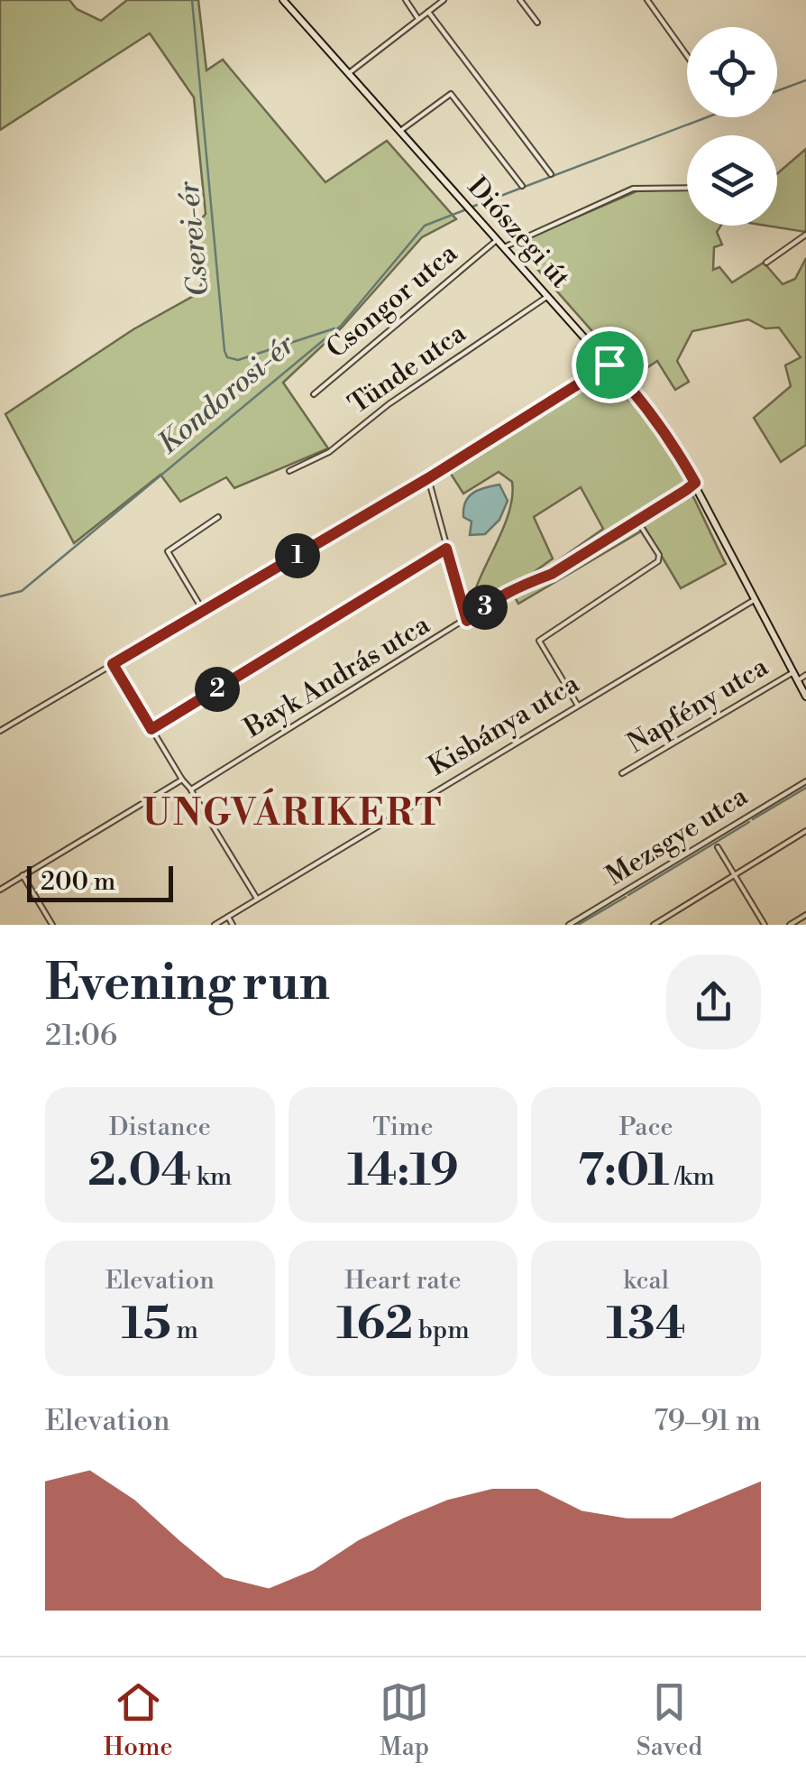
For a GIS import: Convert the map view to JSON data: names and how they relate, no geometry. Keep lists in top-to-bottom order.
{
  "streets": {
    "main road": ["Diószegi út"],
    "street": [
      "Csongor utca",
      "Tünde utca",
      "Bayk András utca",
      "Napfény utca",
      "Kisbánya utca",
      "Mezsgye utca"
    ]
  },
  "crossings": [
    ["Diószegi út", "Csongor utca"],
    ["Diószegi út", "Tünde utca"],
    ["Diószegi út", "Bayk András utca"],
    ["Diószegi út", "Napfény utca"],
    ["Diószegi út", "Kisbánya utca"]
  ],
  "districts": ["UNGVÁRIKERT"],
  "water": ["Cserei-ér", "Kondorosi-ér"],
  "scale_bar": "200 m",
  "page": {
    "pins": ["1", "3", "2"],
    "scale": "200 m",
    "heading": ["Evening run", "21:06"],
    "stats": [
      ["Distance", "2.04 km"],
      ["Time", "14:19"],
      ["Pace", "7:01 /km"],
      ["Elevation", "15 m"],
      ["Heart rate", "162 bpm"],
      ["kcal", "134"]
    ],
    "chart": ["Elevation", "79–91 m"],
    "tabs": ["Home", "Map", "Saved"]
  }
}
